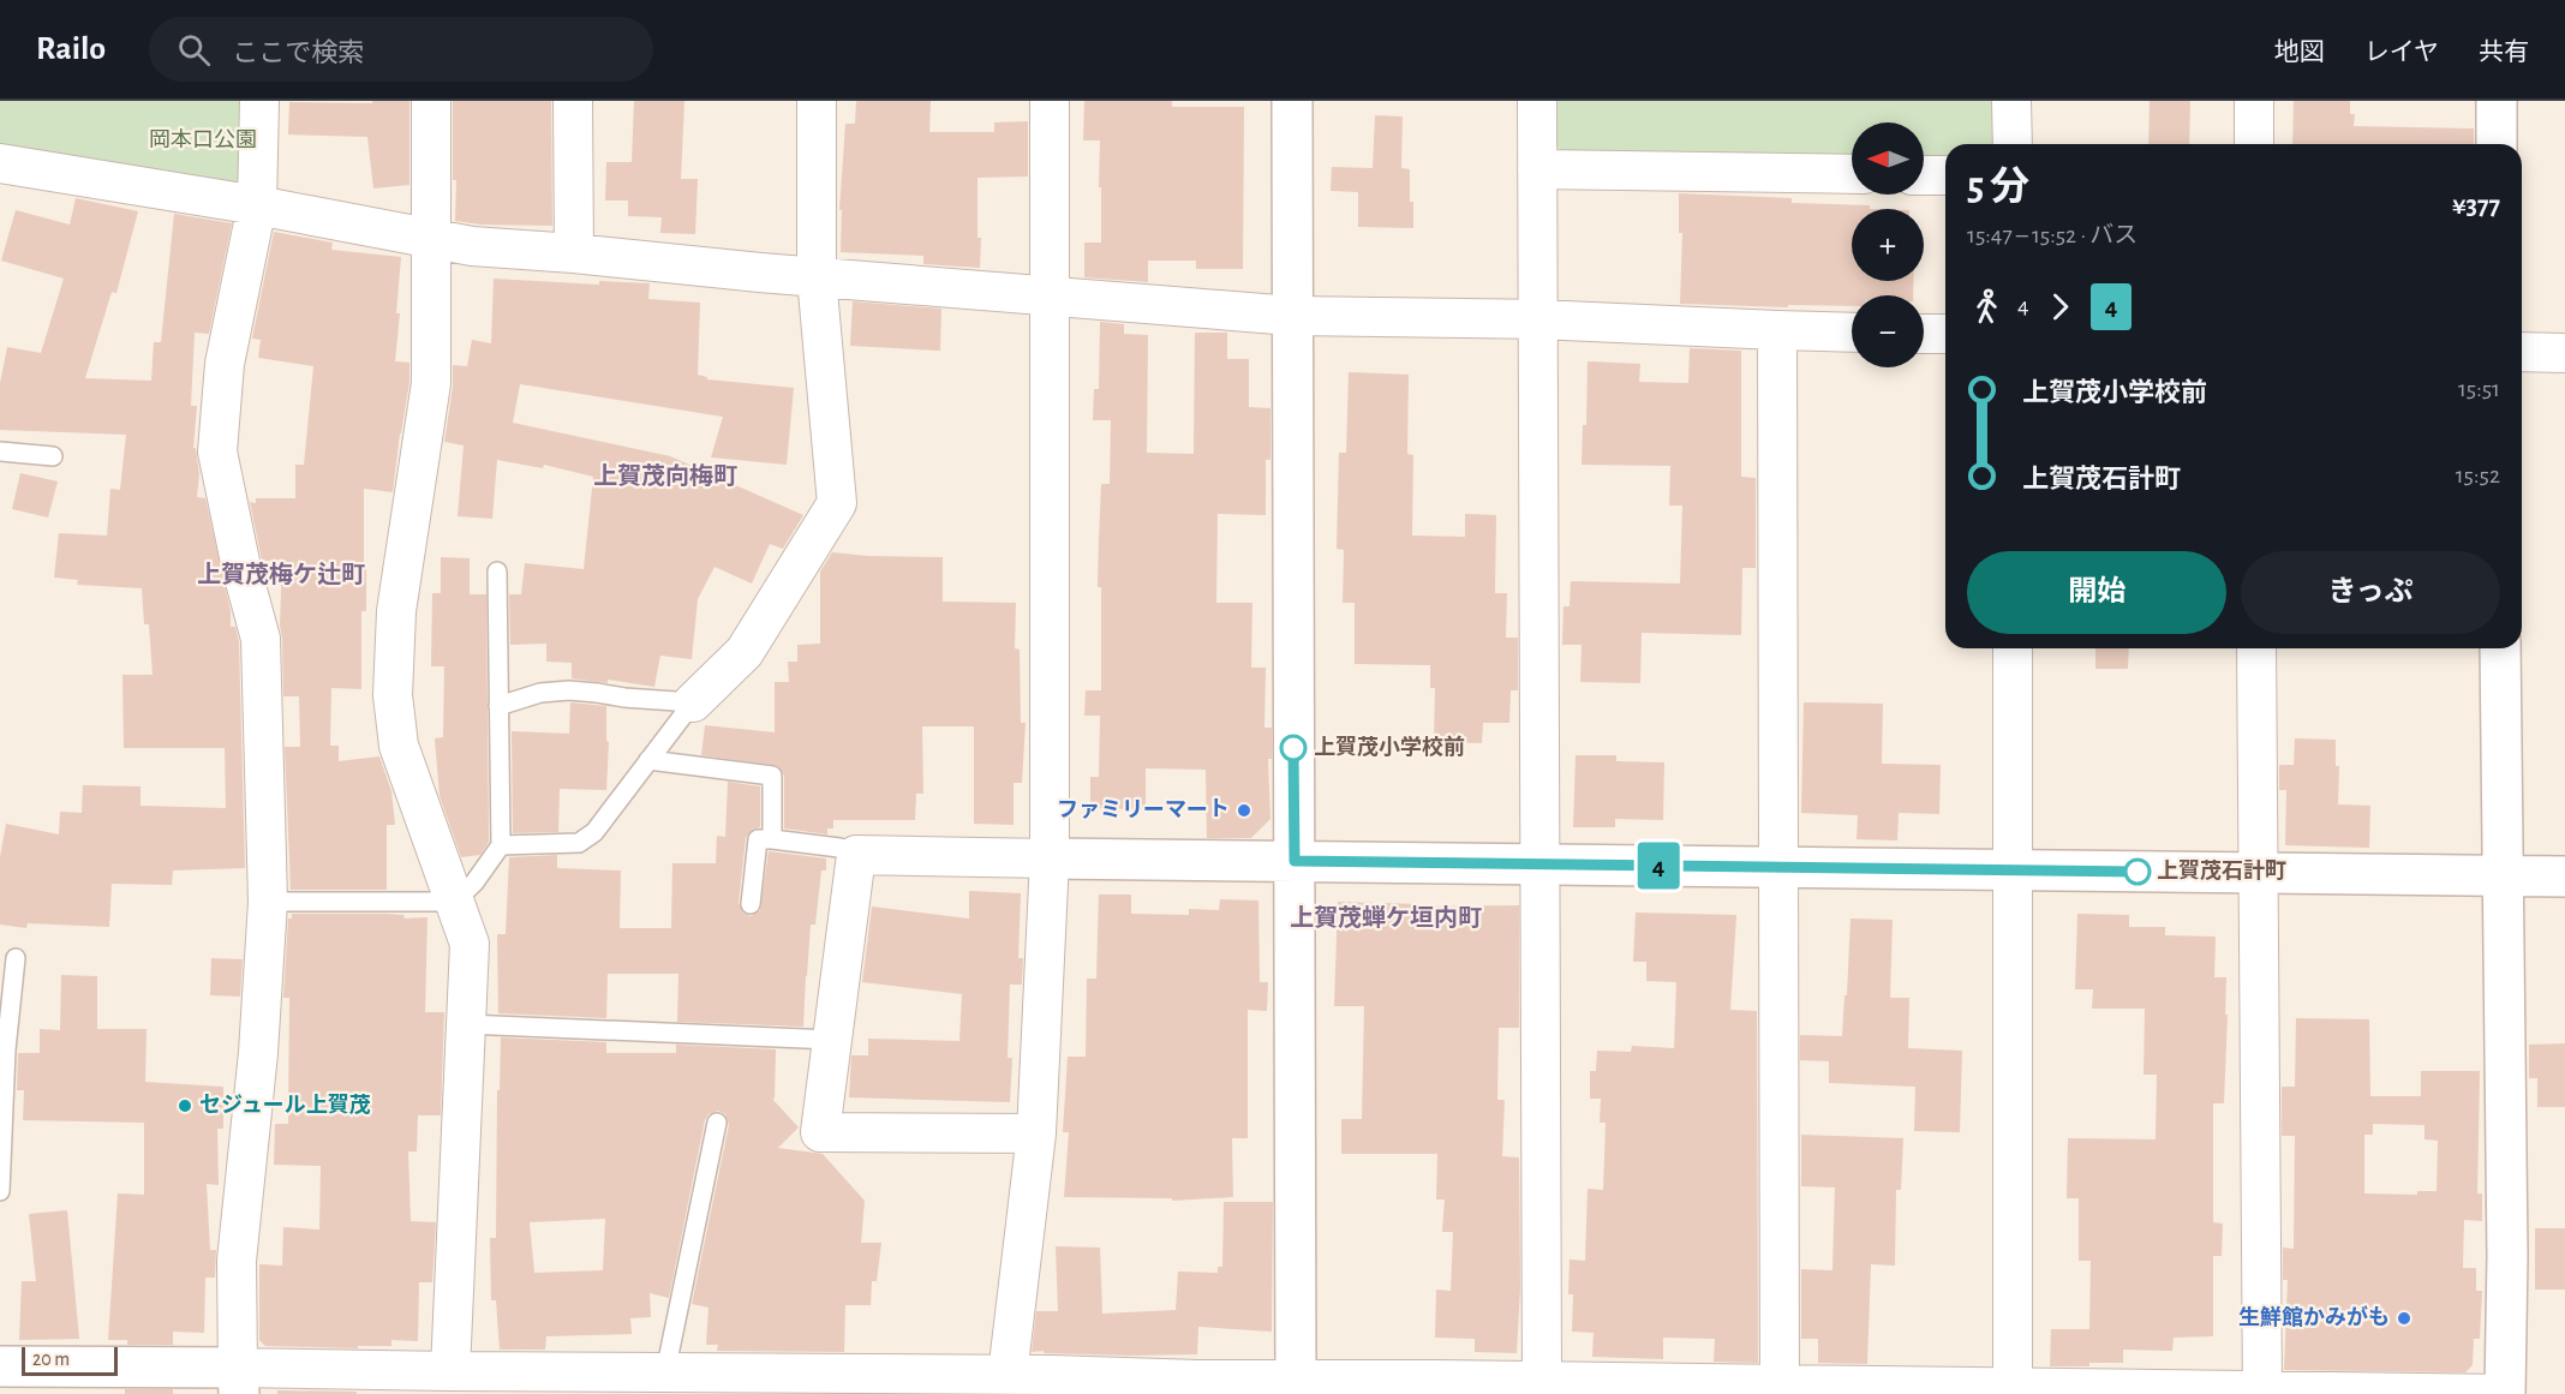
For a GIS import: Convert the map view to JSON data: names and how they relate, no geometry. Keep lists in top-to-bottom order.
{
  "districts": ["上賀茂向梅町", "上賀茂梅ケ辻町", "上賀茂蝉ケ垣内町"],
  "parks": ["岡本口公園"],
  "places": [
    "上賀茂小学校前",
    "ファミリーマート",
    "上賀茂石計町",
    "セジュール上賀茂",
    "生鮮館かみがも"
  ],
  "lines": ["bus line 4"],
  "scale_bar": "20 m",
  "north": "left",
  "page": {
    "header": "Railo",
    "search": "ここで検索",
    "nav": ["地図", "レイヤ", "共有"],
    "on_map": "4",
    "map_buttons": ["+", "−"],
    "heading": ["5 分", "15:47 – 15:52 · バス", "¥377"],
    "legs": ["4", "4"],
    "list": [
      {
        "name": "上賀茂小学校前",
        "value": "15:51"
      },
      {
        "name": "上賀茂石計町",
        "value": "15:52"
      }
    ],
    "buttons": ["開始", "きっぷ"],
    "scale": "20 m"
  }
}
